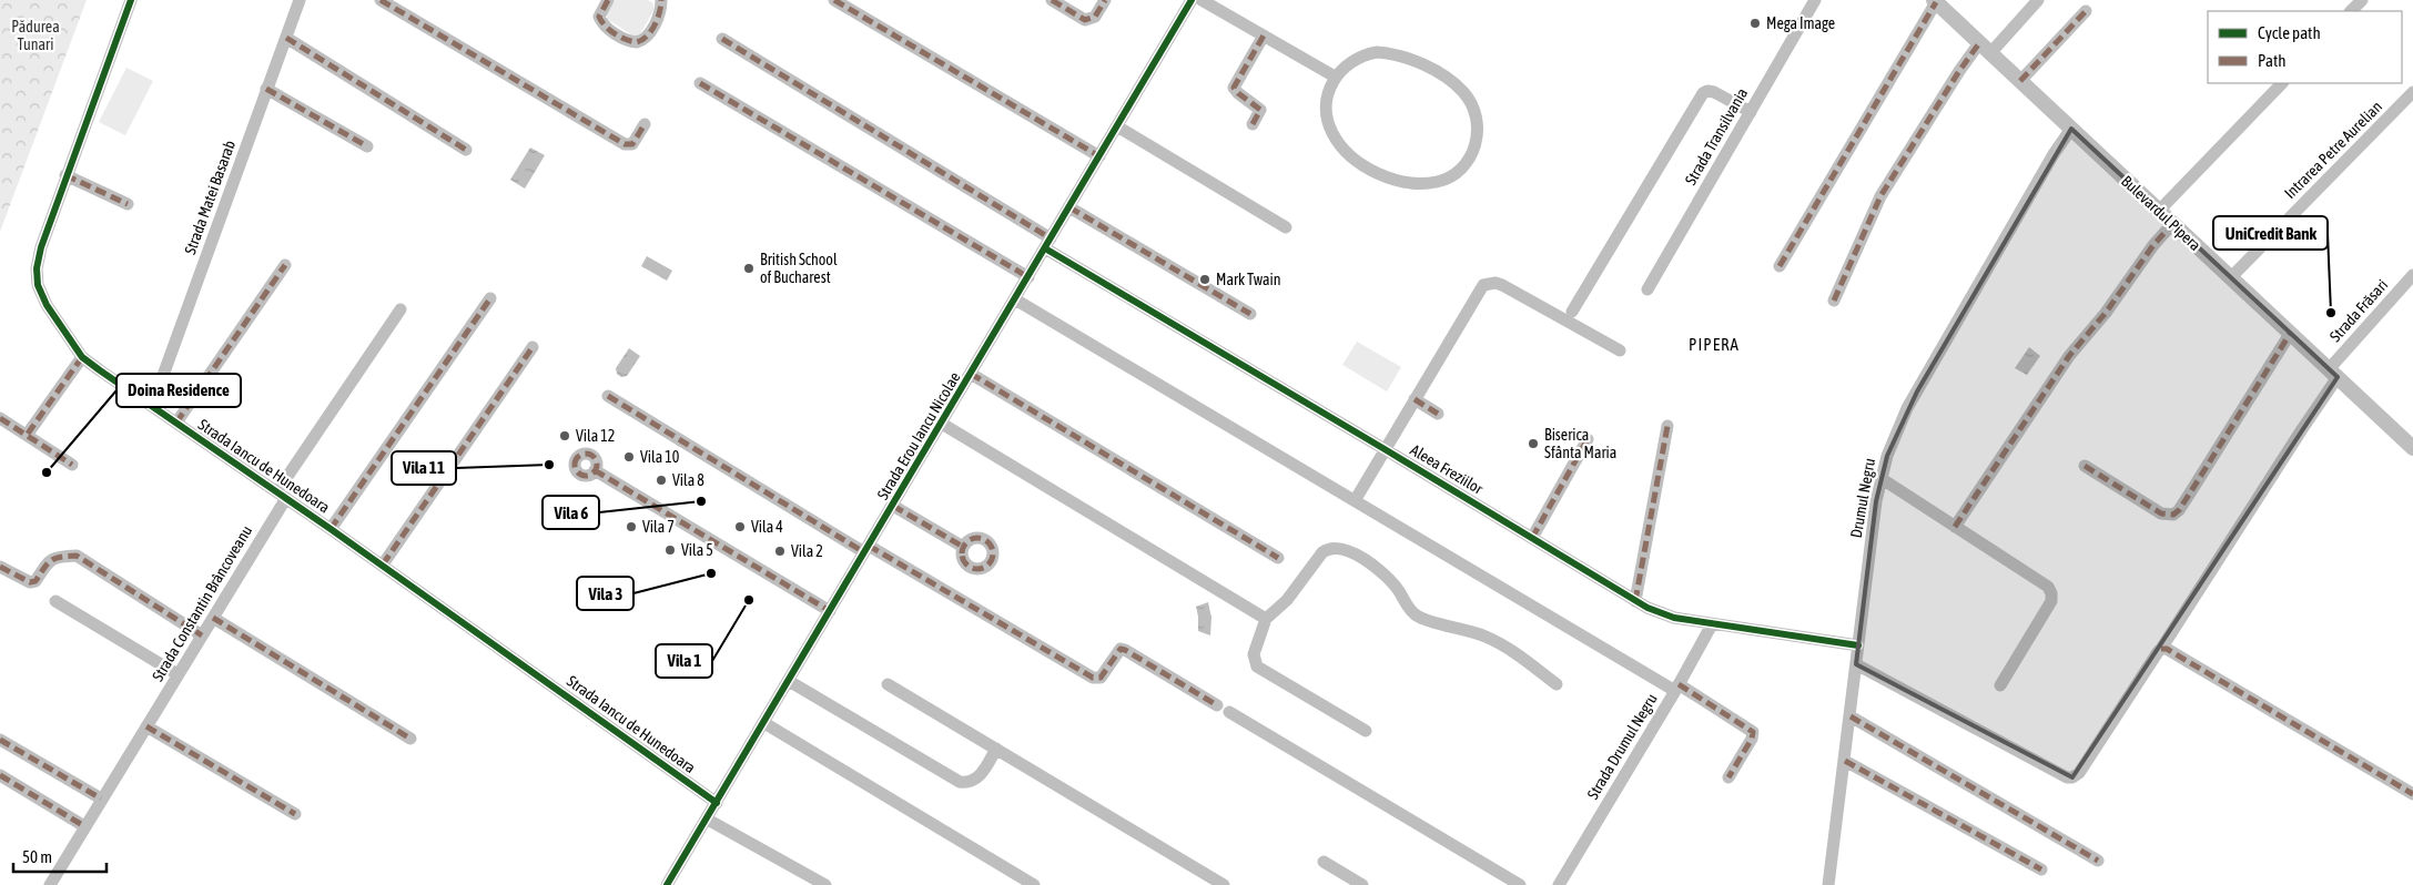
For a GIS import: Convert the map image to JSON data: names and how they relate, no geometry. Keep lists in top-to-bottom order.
{
  "streets": {
    "main road": ["Bulevardul Pipera"],
    "street": [
      "Strada Transilvania",
      "Intrarea Petre Aurelian",
      "Strada Matei Basarab",
      "Strada Frăsari",
      "Strada Erou Iancu Nicolae",
      "Strada Iancu de Hunedoara",
      "Aleea Freziilor",
      "Drumul Negru",
      "Strada Constantin Brâncoveanu",
      "Strada Drumul Negru"
    ]
  },
  "crossings": [
    ["Intrarea Petre Aurelian", "Bulevardul Pipera"],
    ["Strada Matei Basarab", "Strada Iancu de Hunedoara"],
    ["Bulevardul Pipera", "Strada Frăsari"],
    ["Bulevardul Pipera", "Drumul Negru"],
    ["Strada Frăsari", "Drumul Negru"],
    ["Strada Erou Iancu Nicolae", "Strada Iancu de Hunedoara"],
    ["Strada Erou Iancu Nicolae", "Aleea Freziilor"],
    ["Strada Iancu de Hunedoara", "Strada Constantin Brâncoveanu"],
    ["Aleea Freziilor", "Drumul Negru"],
    ["Aleea Freziilor", "Strada Drumul Negru"]
  ],
  "districts": ["PIPERA"],
  "parks": ["Pădurea Tunari"],
  "places": [
    "Mega Image",
    "British School of Bucharest",
    "Mark Twain",
    "UniCredit Bank",
    "Vila 12",
    "Biserica Sfânta Maria",
    "Vila 10",
    "Vila 11",
    "Doina Residence",
    "Vila 8",
    "Vila 6",
    "Vila 7",
    "Vila 4",
    "Vila 5",
    "Vila 2",
    "Vila 3",
    "Vila 1"
  ],
  "legend": ["Cycle path", "Path"],
  "scale_bar": "50 m"
}
